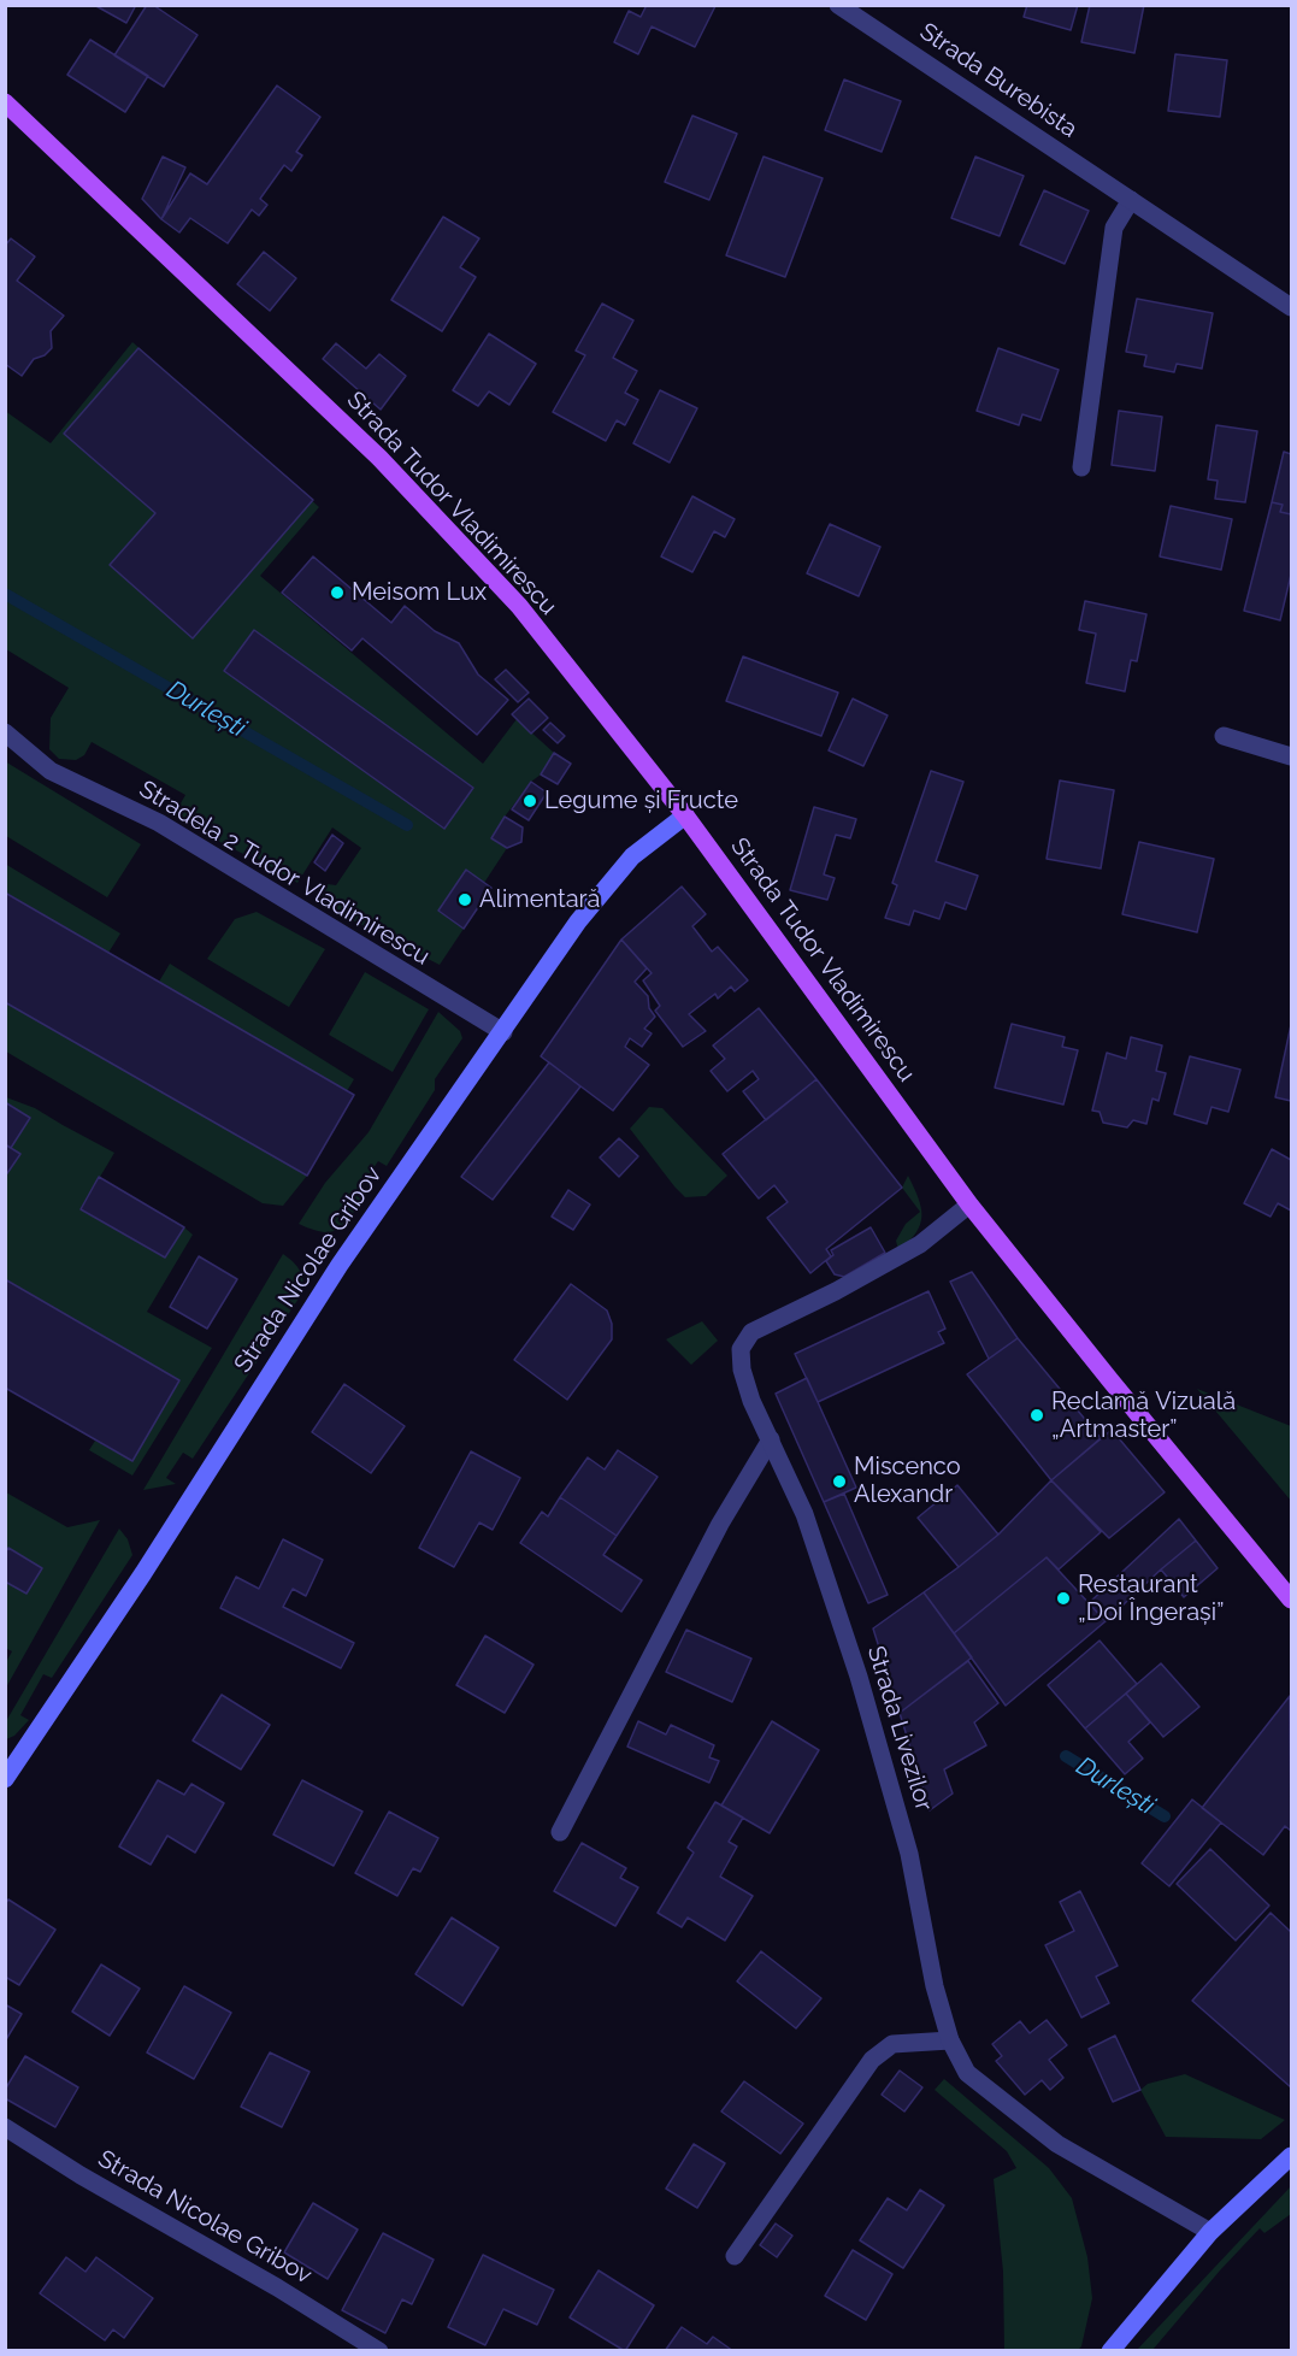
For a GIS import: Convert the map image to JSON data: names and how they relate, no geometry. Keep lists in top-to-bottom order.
{
  "streets": {
    "main road": ["Strada Tudor Vladimirescu"],
    "street": [
      "Strada Burebista",
      "Stradela 2 Tudor Vladimirescu",
      "Strada Nicolae Gribov",
      "Strada Livezilor"
    ]
  },
  "crossings": [
    ["Strada Tudor Vladimirescu", "Strada Nicolae Gribov"],
    ["Strada Tudor Vladimirescu", "Strada Livezilor"],
    ["Stradela 2 Tudor Vladimirescu", "Strada Nicolae Gribov"]
  ],
  "water": ["Durlești"],
  "places": [
    "Meisom Lux",
    "Legume și Fructe",
    "Alimentară",
    "Reclamă Vizuală „Artmaster”",
    "Miscenco Alexandr",
    "Restaurant „Doi Îngerași”"
  ]
}
